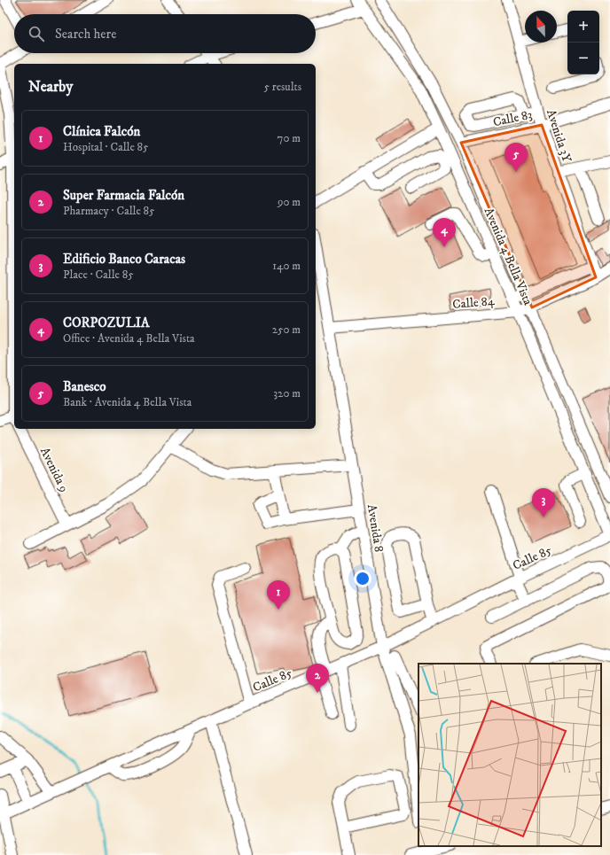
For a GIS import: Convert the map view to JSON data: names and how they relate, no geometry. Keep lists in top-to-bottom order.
{
  "streets": {
    "street": [
      "Calle 83",
      "Avenida 3Y",
      "Avenida 4 Bella Vista",
      "Calle 84",
      "Avenida 9",
      "Avenida 8",
      "Calle 85"
    ]
  },
  "crossings": [
    ["Calle 83", "Avenida 3Y"],
    ["Calle 83", "Avenida 4 Bella Vista"],
    ["Avenida 3Y", "Calle 84"],
    ["Avenida 4 Bella Vista", "Calle 84"],
    ["Avenida 4 Bella Vista", "Calle 85"],
    ["Calle 84", "Avenida 8"],
    ["Avenida 8", "Calle 85"]
  ],
  "north": "top",
  "page": {
    "map_buttons": ["+", "−"],
    "search": "Search here",
    "heading": ["Nearby", "5 results"],
    "list": [
      {
        "mark": "1",
        "name": "Clínica Falcón",
        "note": "Hospital · Calle 85",
        "value": "70 m"
      },
      {
        "mark": "2",
        "name": "Super Farmacia Falcón",
        "note": "Pharmacy · Calle 85",
        "value": "90 m"
      },
      {
        "mark": "3",
        "name": "Edificio Banco Caracas",
        "note": "Place · Calle 85",
        "value": "140 m"
      },
      {
        "mark": "4",
        "name": "CORPOZULIA",
        "note": "Office · Avenida 4 Bella Vista",
        "value": "250 m"
      },
      {
        "mark": "5",
        "name": "Banesco",
        "note": "Bank · Avenida 4 Bella Vista",
        "value": "320 m"
      }
    ],
    "pins": [
      "5",
      "4",
      "3",
      "1",
      "2"
    ]
  }
}
